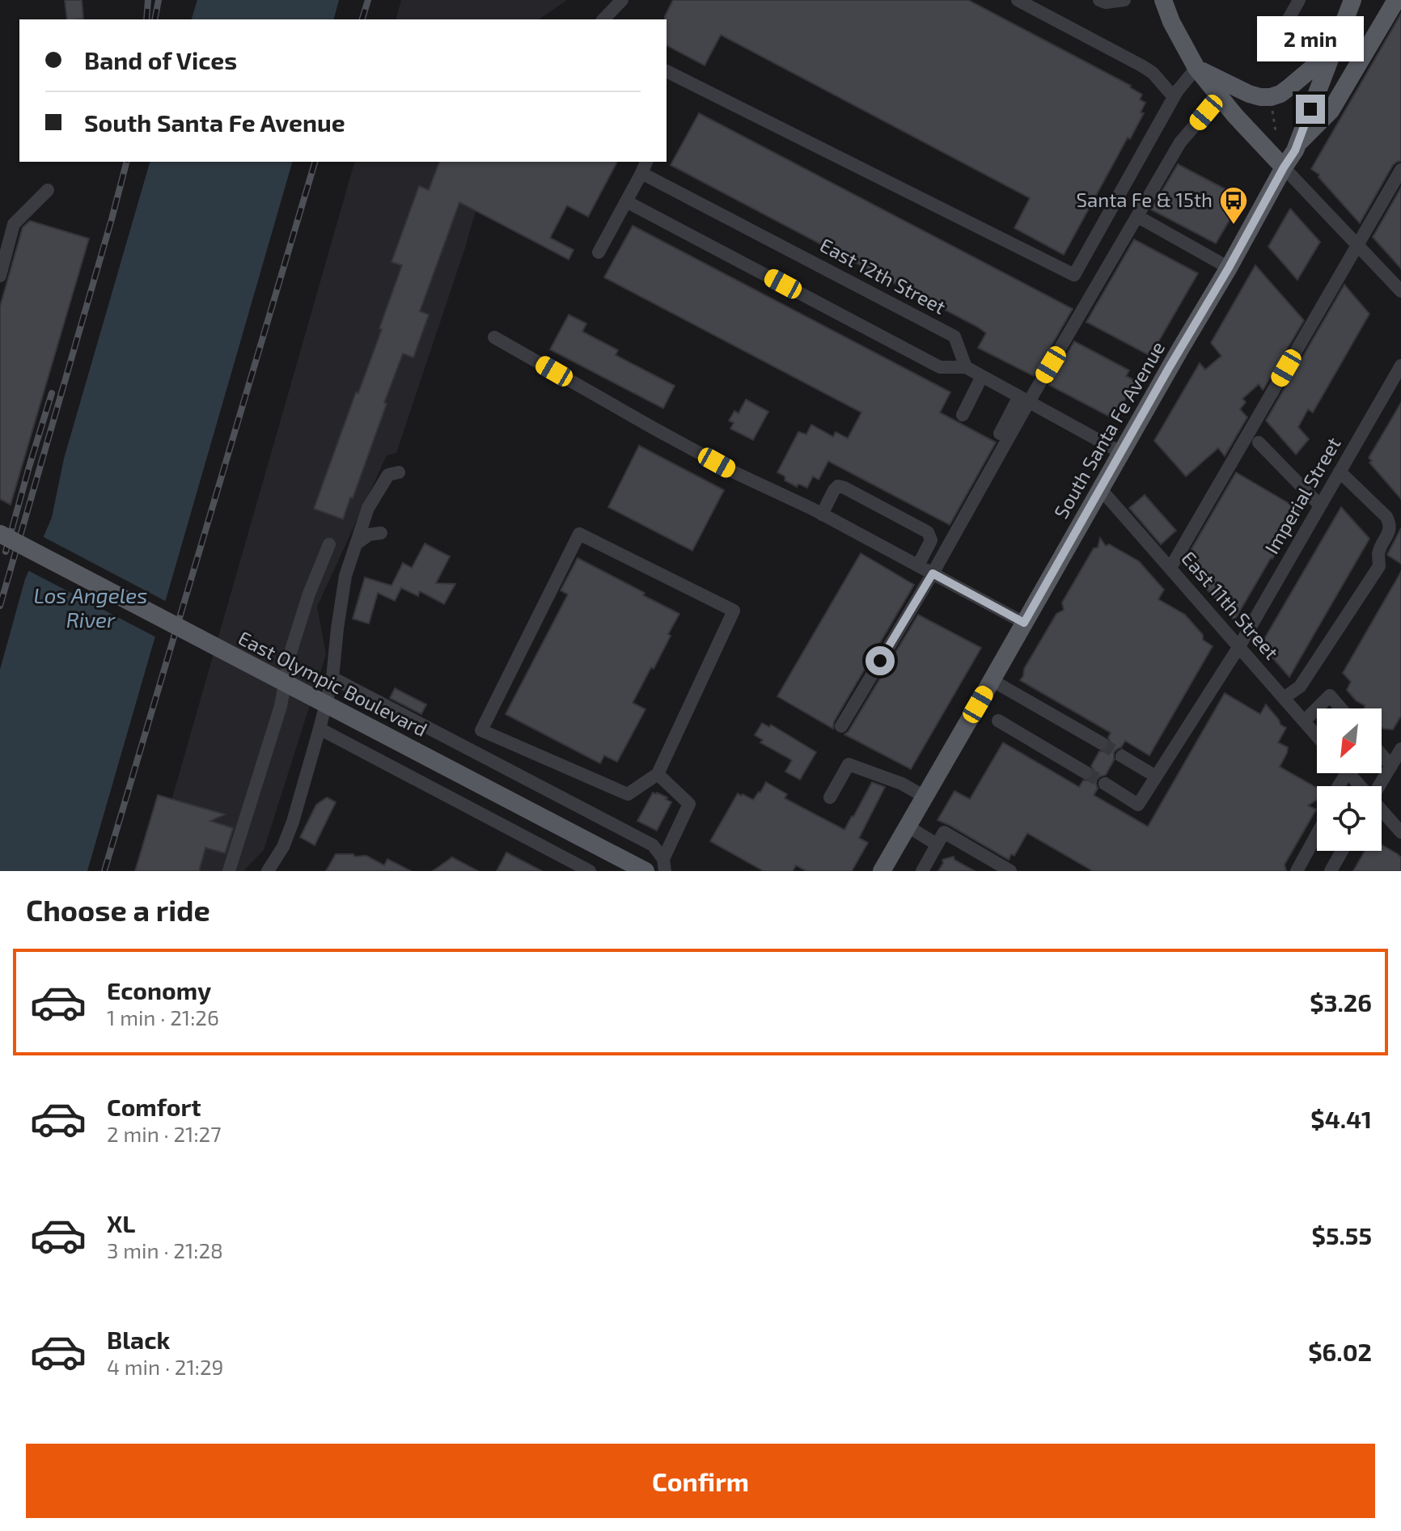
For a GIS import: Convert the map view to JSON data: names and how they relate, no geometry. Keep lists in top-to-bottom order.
{
  "streets": {
    "main road": ["South Santa Fe Avenue", "East Olympic Boulevard"],
    "street": ["East 12th Street", "Imperial Street", "East 11th Street"]
  },
  "crossings": [
    ["South Santa Fe Avenue", "East 11th Street"],
    ["Imperial Street", "East 11th Street"]
  ],
  "water": ["Los Angeles River"],
  "places": {
    "bus stop": ["Santa Fe & 15th"]
  },
  "north": "bottom left",
  "page": {
    "bubble": "2 min",
    "banner": ["Band of Vices", "South Santa Fe Avenue"],
    "heading": "Choose a ride",
    "list": [
      {
        "name": "Economy",
        "note": "1 min · 21:26",
        "value": "$3.26"
      },
      {
        "name": "Comfort",
        "note": "2 min · 21:27",
        "value": "$4.41"
      },
      {
        "name": "XL",
        "note": "3 min · 21:28",
        "value": "$5.55"
      },
      {
        "name": "Black",
        "note": "4 min · 21:29",
        "value": "$6.02"
      }
    ],
    "buttons": "Confirm"
  }
}
